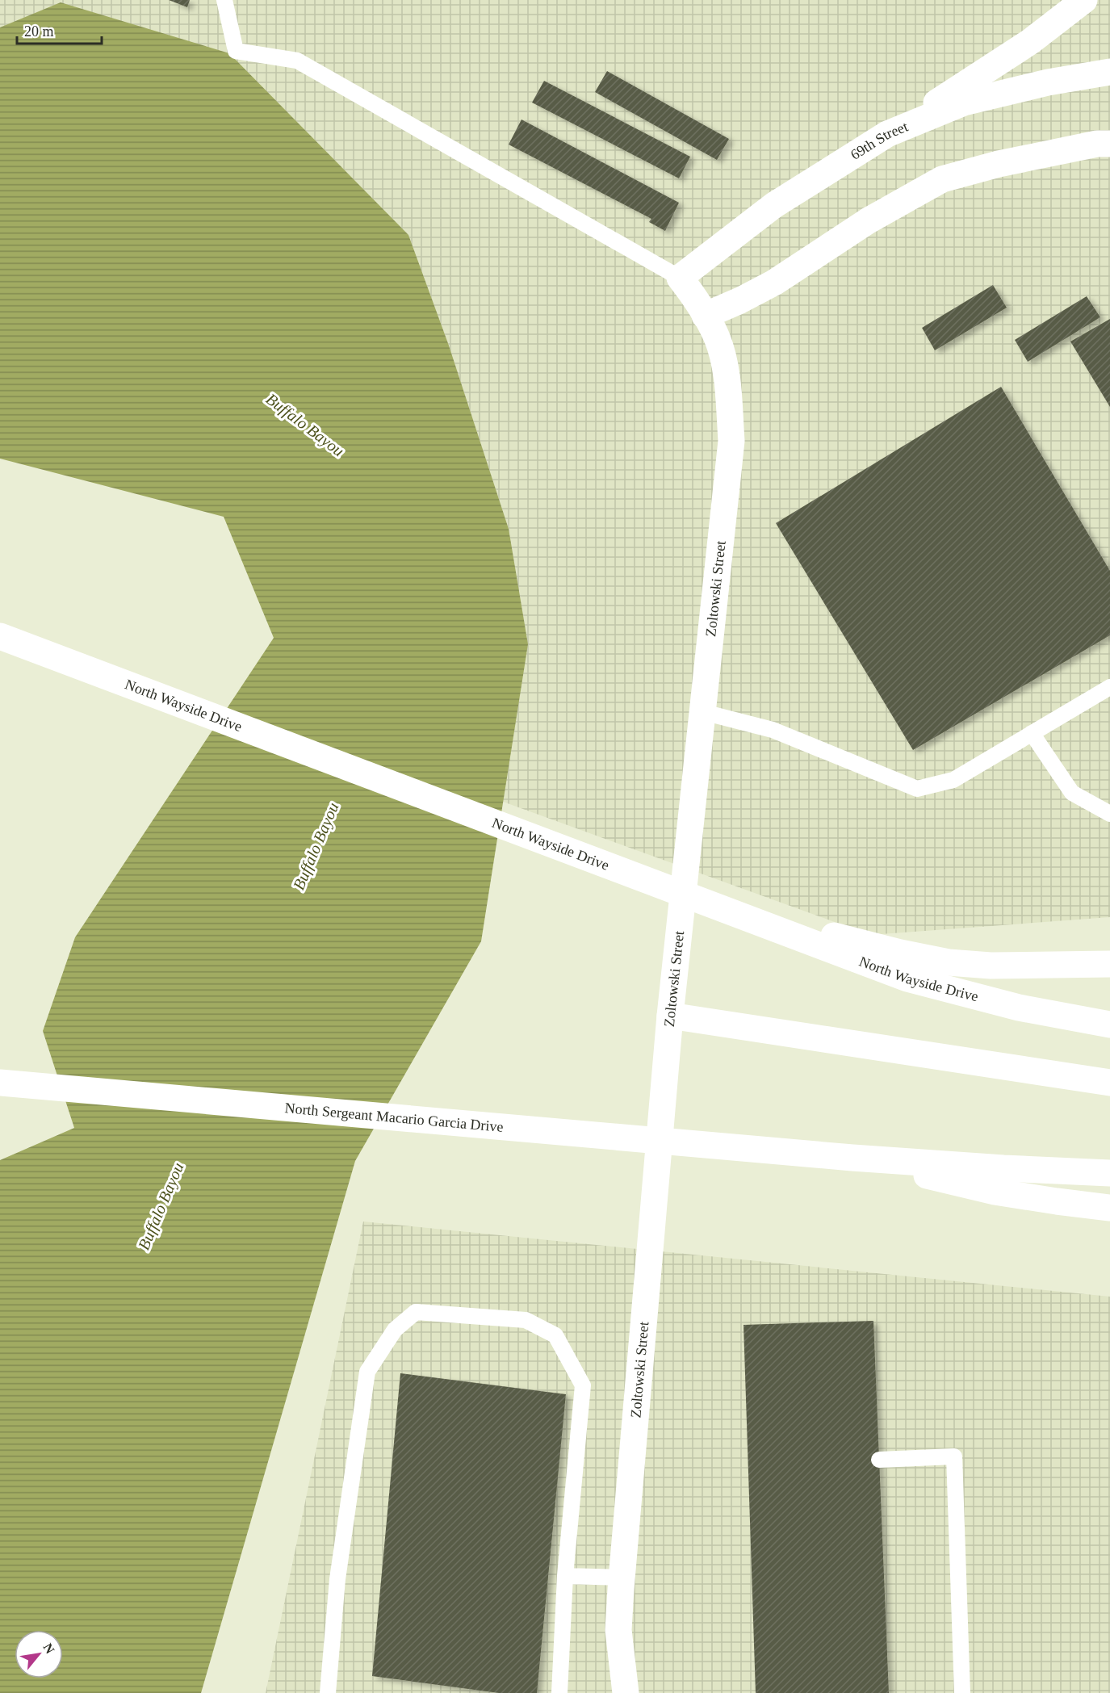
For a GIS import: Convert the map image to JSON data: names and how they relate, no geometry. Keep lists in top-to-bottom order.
{
  "streets": {
    "main road": [
      "69th Street",
      "Zoltowski Street",
      "North Wayside Drive",
      "North Sergeant Macario Garcia Drive"
    ]
  },
  "crossings": [
    ["69th Street", "Zoltowski Street"]
  ],
  "water": ["Buffalo Bayou"],
  "scale_bar": "20 m",
  "north": "top right"
}
